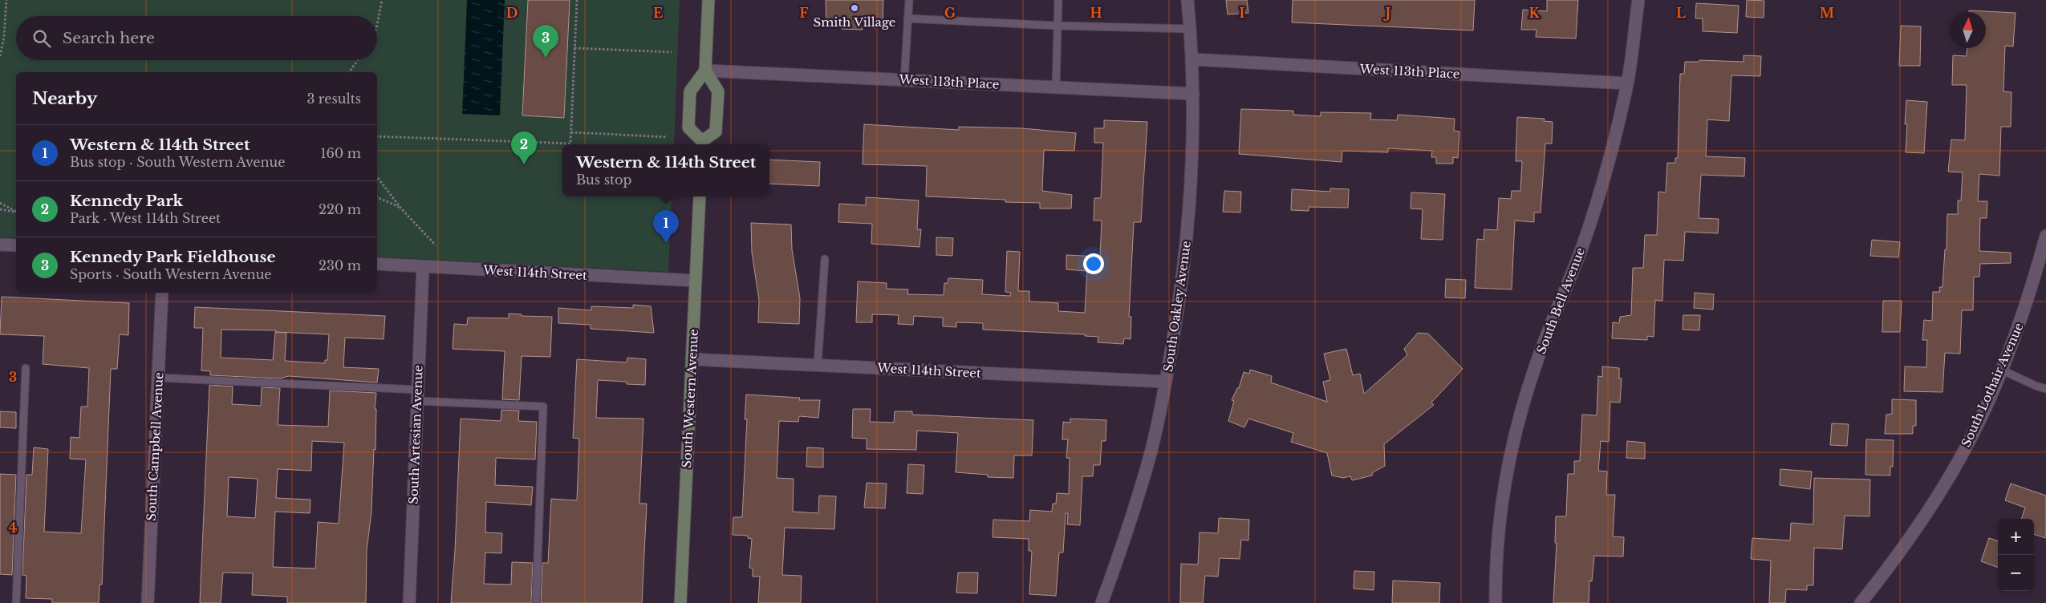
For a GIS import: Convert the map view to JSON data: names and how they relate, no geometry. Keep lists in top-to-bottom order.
{
  "streets": {
    "main road": ["South Western Avenue"],
    "street": [
      "West 113th Place",
      "West 114th Street",
      "South Bell Avenue",
      "South Oakley Avenue",
      "South Lothair Avenue",
      "South Artesian Avenue",
      "South Campbell Avenue"
    ]
  },
  "crossings": [
    ["West 113th Place", "South Bell Avenue"],
    ["West 113th Place", "South Oakley Avenue"],
    ["West 114th Street", "South Oakley Avenue"],
    ["West 114th Street", "South Western Avenue"],
    ["West 114th Street", "South Artesian Avenue"]
  ],
  "places": ["Smith Village"],
  "north": "top",
  "page": {
    "search": "Search here",
    "pins": ["3", "2", "1"],
    "heading": ["Nearby", "3 results"],
    "list": [
      {
        "mark": "1",
        "name": "Western & 114th Street",
        "note": "Bus stop · South Western Avenue",
        "value": "160 m"
      },
      {
        "mark": "2",
        "name": "Kennedy Park",
        "note": "Park · West 114th Street",
        "value": "220 m"
      },
      {
        "mark": "3",
        "name": "Kennedy Park Fieldhouse",
        "note": "Sports · South Western Avenue",
        "value": "230 m"
      }
    ],
    "popup": ["Western & 114th Street", "Bus stop"],
    "map_buttons": ["+", "−"]
  },
  "grid": {
    "columns": [
      "D",
      "E",
      "F",
      "G",
      "H",
      "I",
      "J",
      "K",
      "L",
      "M"
    ],
    "rows": ["3", "4"]
  }
}
